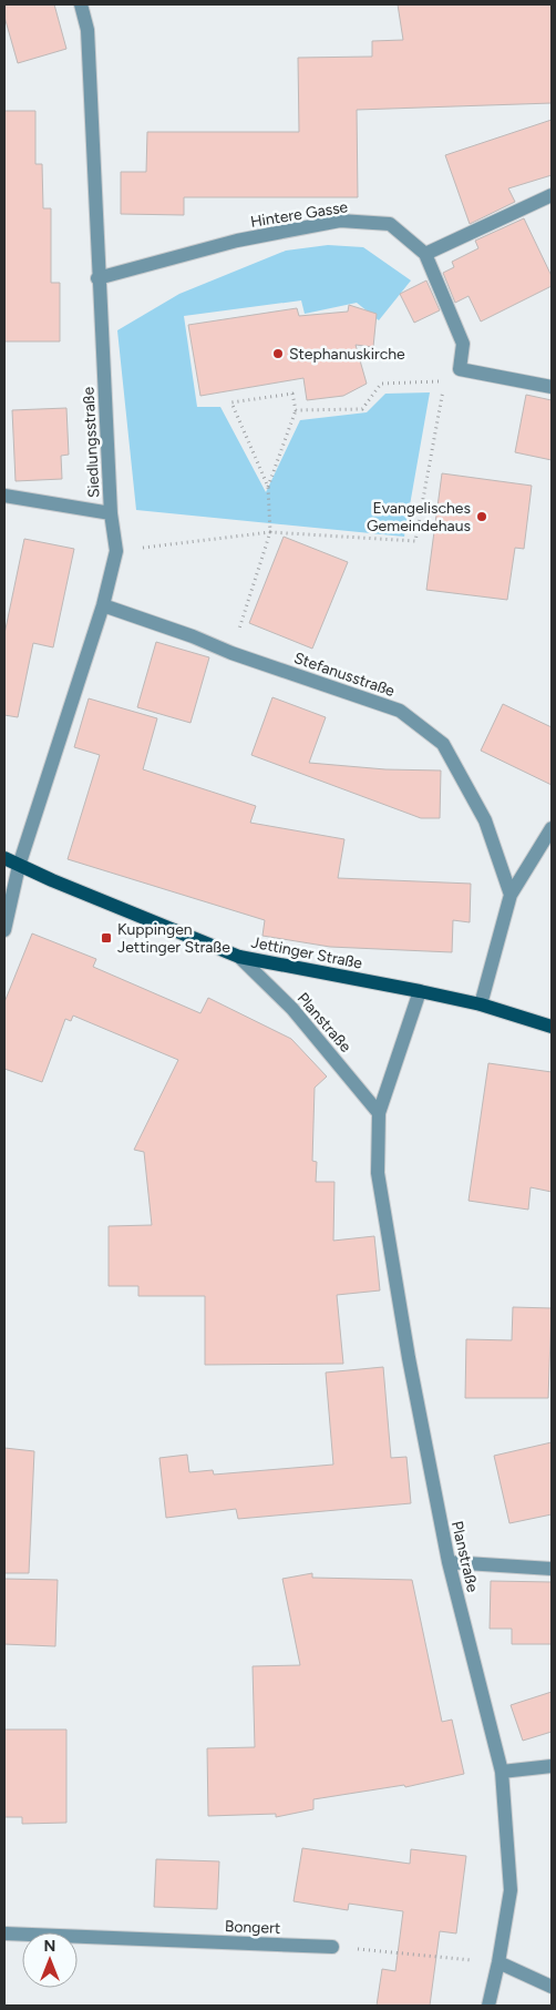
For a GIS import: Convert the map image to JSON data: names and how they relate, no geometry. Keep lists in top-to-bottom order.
{
  "streets": {
    "main road": ["Jettinger Straße"],
    "street": [
      "Hintere Gasse",
      "Siedlungsstraße",
      "Stefanusstraße",
      "Planstraße",
      "Bongert"
    ]
  },
  "crossings": [
    ["Hintere Gasse", "Siedlungsstraße"],
    ["Siedlungsstraße", "Stefanusstraße"],
    ["Siedlungsstraße", "Jettinger Straße"],
    ["Jettinger Straße", "Planstraße"]
  ],
  "places": {
    "other": ["Stephanuskirche", "Evangelisches Gemeindehaus"],
    "transit": ["Kuppingen Jettinger Straße"]
  },
  "north": "top"
}
